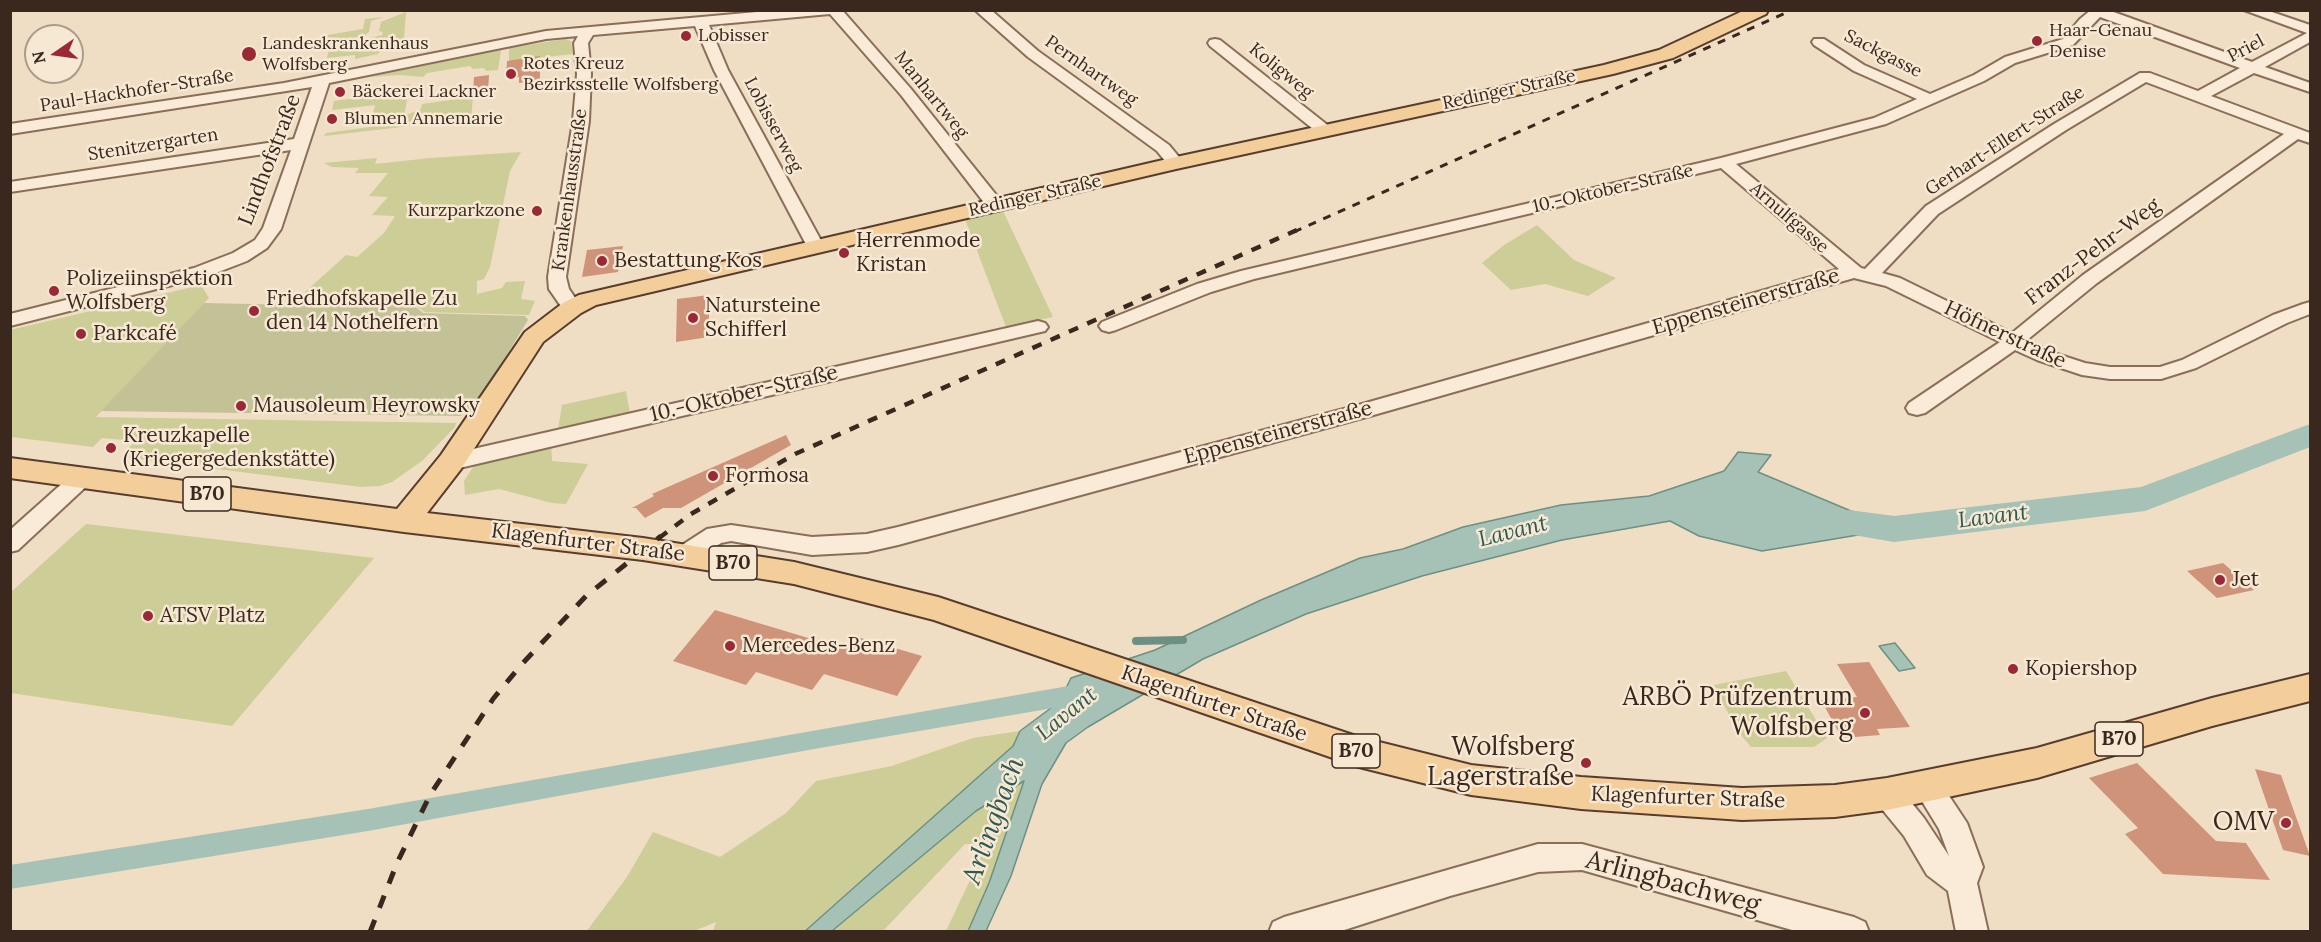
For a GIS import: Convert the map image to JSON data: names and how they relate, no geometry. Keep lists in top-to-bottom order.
{
  "streets": {
    "main road": ["Redinger Straße", "B70", "Klagenfurter Straße"],
    "street": [
      "Priel",
      "Sackgasse",
      "Pernhartweg",
      "Koligweg",
      "Paul-Hackhofer-Straße",
      "Manhartweg",
      "Lobisserweg",
      "Gerhart-Ellert-Straße",
      "Stenitzergarten",
      "Lindhofstraße",
      "10.-Oktober-Straße",
      "Krankenhausstraße",
      "Arnulfgasse",
      "Franz-Pehr-Weg",
      "Eppensteinerstraße",
      "Höfnerstraße",
      "Arlingbachweg"
    ]
  },
  "crossings": [
    ["Priel", "Gerhart-Ellert-Straße"],
    ["Sackgasse", "10.-Oktober-Straße"],
    ["Pernhartweg", "Redinger Straße"],
    ["Koligweg", "Redinger Straße"],
    ["Redinger Straße", "Manhartweg"],
    ["Redinger Straße", "Lobisserweg"],
    ["Redinger Straße", "10.-Oktober-Straße"],
    ["Redinger Straße", "Krankenhausstraße"],
    ["Redinger Straße", "Klagenfurter Straße"],
    ["Paul-Hackhofer-Straße", "Manhartweg"],
    ["Paul-Hackhofer-Straße", "Lobisserweg"],
    ["Paul-Hackhofer-Straße", "Lindhofstraße"],
    ["Paul-Hackhofer-Straße", "Krankenhausstraße"],
    ["Gerhart-Ellert-Straße", "Arnulfgasse"],
    ["Gerhart-Ellert-Straße", "Eppensteinerstraße"],
    ["Gerhart-Ellert-Straße", "Höfnerstraße"],
    ["Stenitzergarten", "Lindhofstraße"],
    ["10.-Oktober-Straße", "Arnulfgasse"],
    ["Arnulfgasse", "Eppensteinerstraße"],
    ["Arnulfgasse", "Höfnerstraße"],
    ["Franz-Pehr-Weg", "Höfnerstraße"],
    ["Eppensteinerstraße", "Höfnerstraße"],
    ["Eppensteinerstraße", "Klagenfurter Straße"]
  ],
  "water": ["Lavant", "Arlingbach"],
  "places": [
    "Lobisser",
    "Haar-Genau Denise",
    "Landeskrankenhaus Wolfsberg",
    "Rotes Kreuz Bezirksstelle Wolfsberg",
    "Bäckerei Lackner",
    "Blumen Annemarie",
    "Kurzparkzone",
    "Herrenmode Kristan",
    "Bestattung Kos",
    "Polizeiinspektion Wolfsberg",
    "Friedhofskapelle Zu den 14 Nothelfern",
    "Natursteine Schifferl",
    "Parkcafé",
    "Mausoleum Heyrowsky",
    "Kreuzkapelle (Kriegergedenkstätte)",
    "Formosa",
    "Jet",
    "ATSV Platz",
    "Mercedes-Benz",
    "Kopiershop",
    "ARBÖ Prüfzentrum Wolfsberg",
    "Wolfsberg Lagerstraße",
    "OMV"
  ],
  "north": "left"
}
